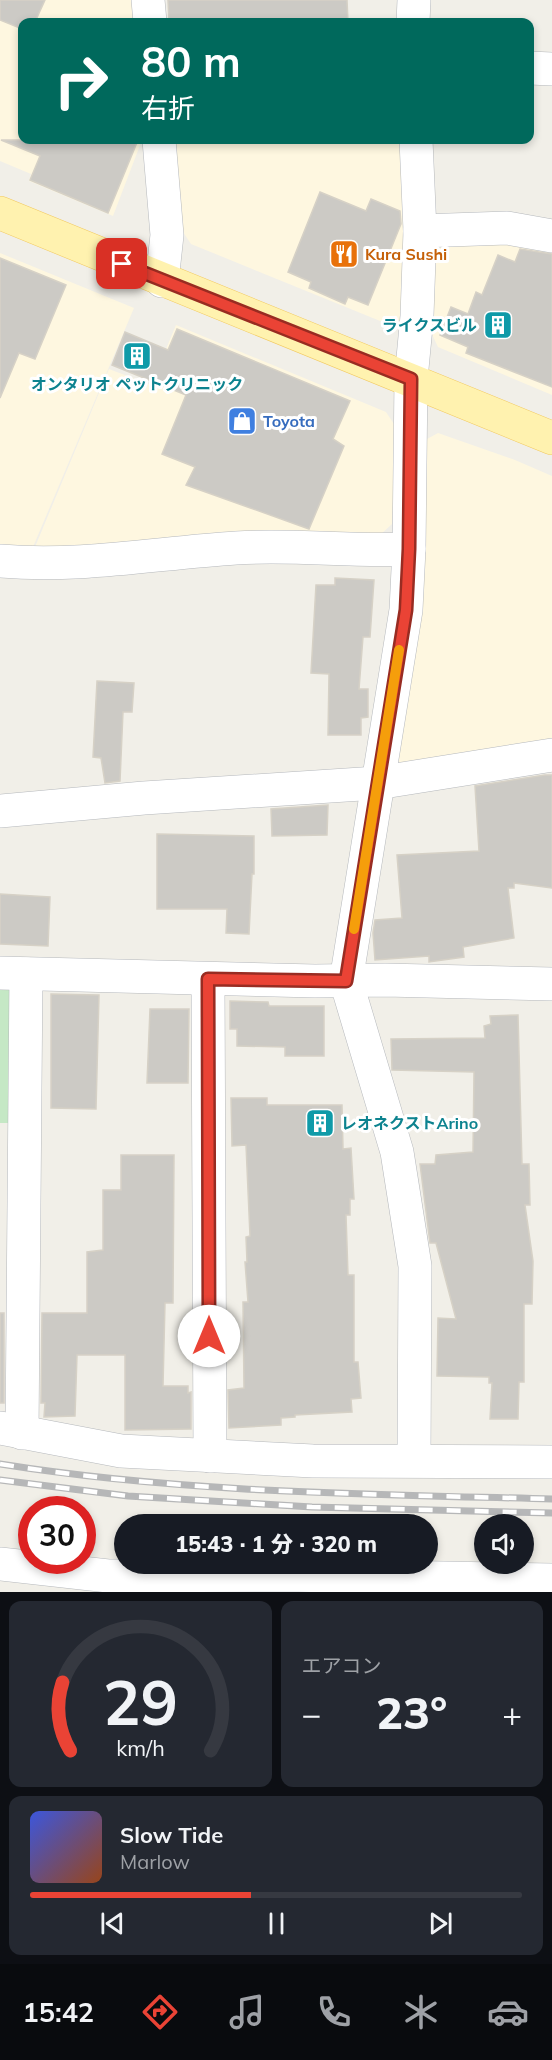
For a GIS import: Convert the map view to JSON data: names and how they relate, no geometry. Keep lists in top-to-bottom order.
{
  "places": {
    "restaurant": ["Kura Sushi"],
    "building": ["ライクスビル", "オンタリオ ペットクリニック", "レオネクストArino"],
    "shop": ["Toyota"]
  },
  "page": {
    "turn": ["80 m", "右折"],
    "limit": "30",
    "trip": "15:43 · 1 分 · 320 m",
    "tile": "エアコン",
    "heat": ["−", "23°", "+"],
    "song": ["Slow Tide", "Marlow"],
    "tabs": "15:42",
    "gauge": ["29", "km/h"]
  }
}
